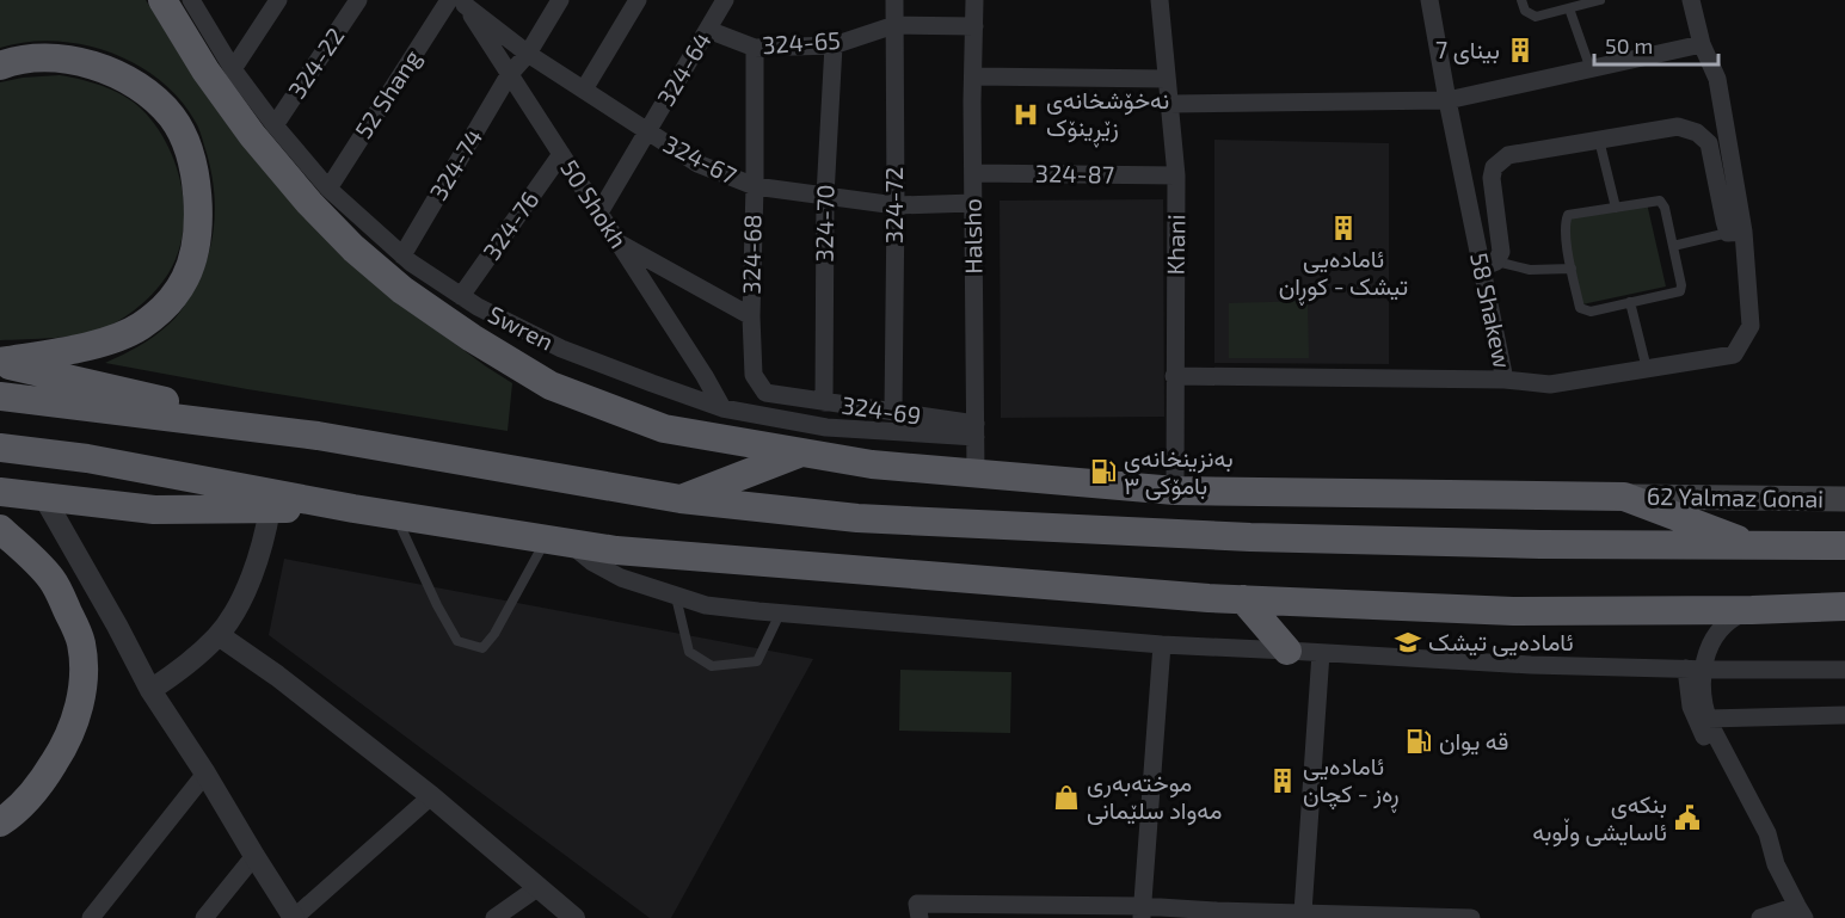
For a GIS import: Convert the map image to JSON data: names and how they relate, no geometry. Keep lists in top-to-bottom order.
{
  "streets": {
    "main road": ["62 Yalmaz Gonai"],
    "street": [
      "324-65",
      "324-22",
      "324-64",
      "52 Shang",
      "324-67",
      "324-74",
      "324-87",
      "50 Shokh",
      "324-72",
      "324-70",
      "324-76",
      "Halsho",
      "Khani",
      "324-68",
      "58 Shakew",
      "Swren",
      "324-69"
    ]
  },
  "crossings": [
    ["324-65", "324-64"],
    ["324-65", "324-72"],
    ["324-65", "324-70"],
    ["324-65", "Halsho"],
    ["324-65", "324-68"],
    ["324-22", "Swren"],
    ["324-64", "324-67"],
    ["324-64", "50 Shokh"],
    ["52 Shang", "324-67"],
    ["52 Shang", "50 Shokh"],
    ["52 Shang", "Swren"],
    ["324-67", "324-74"],
    ["324-67", "50 Shokh"],
    ["324-67", "324-72"],
    ["324-67", "324-70"],
    ["324-67", "Halsho"],
    ["324-67", "324-68"],
    ["324-74", "50 Shokh"],
    ["324-74", "Swren"],
    ["324-87", "Halsho"],
    ["324-87", "Khani"],
    ["50 Shokh", "324-76"],
    ["50 Shokh", "Swren"],
    ["324-72", "324-69"],
    ["324-70", "324-69"],
    ["324-76", "Swren"],
    ["Halsho", "Swren"],
    ["Halsho", "324-69"],
    ["Khani", "58 Shakew"],
    ["324-68", "324-69"],
    ["Swren", "324-69"]
  ],
  "places": {
    "building": ["بيناى 7", "ئامادەیی تیشک - کوڕان", "ئامادەیی ڕەز - کچان"],
    "hospital": ["نەخۆشخانەی زێڕینۆک"],
    "fuel station": ["بەنزینخانەی بامۆکی ٣", "قه یوان"],
    "school or university": ["ئامادەیی تیشک"],
    "shop": ["موختەبەری مەواد سلێمانی"],
    "public building": ["بنکەی ئاسایشی وڵوبە"]
  },
  "scale_bar": "50 m"
}
